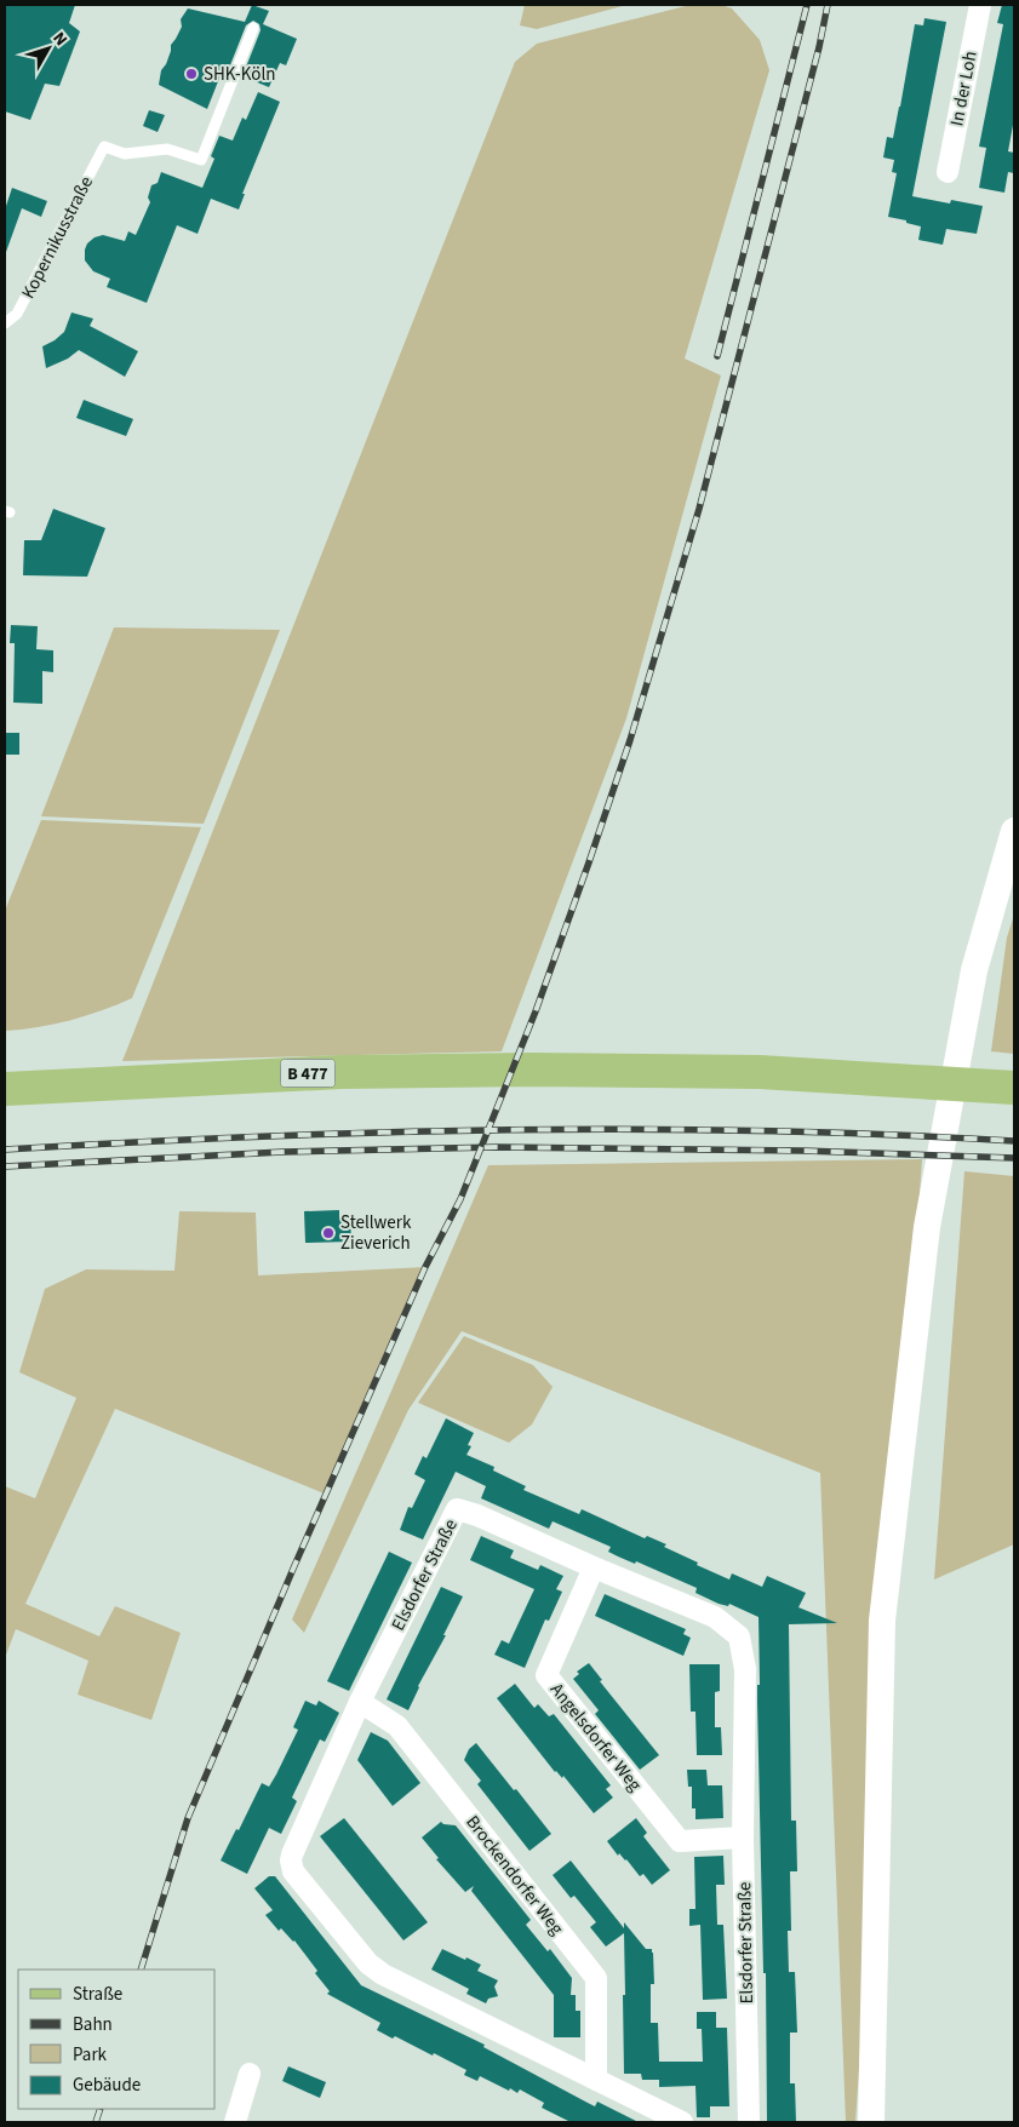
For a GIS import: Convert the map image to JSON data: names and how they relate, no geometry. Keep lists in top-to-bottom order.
{
  "streets": {
    "main road": ["B 477"],
    "street": [
      "In der Loh",
      "Elsdorfer Straße",
      "Angelsdorfer Weg",
      "Brockendorfer Weg"
    ],
    "lane": ["Kopernikusstraße"]
  },
  "crossings": [
    ["Elsdorfer Straße", "Angelsdorfer Weg"],
    ["Elsdorfer Straße", "Brockendorfer Weg"]
  ],
  "places": ["SHK-Köln", "Stellwerk Zieverich"],
  "legend": [
    "Straße",
    "Bahn",
    "Park",
    "Gebäude"
  ],
  "north": "top right"
}
